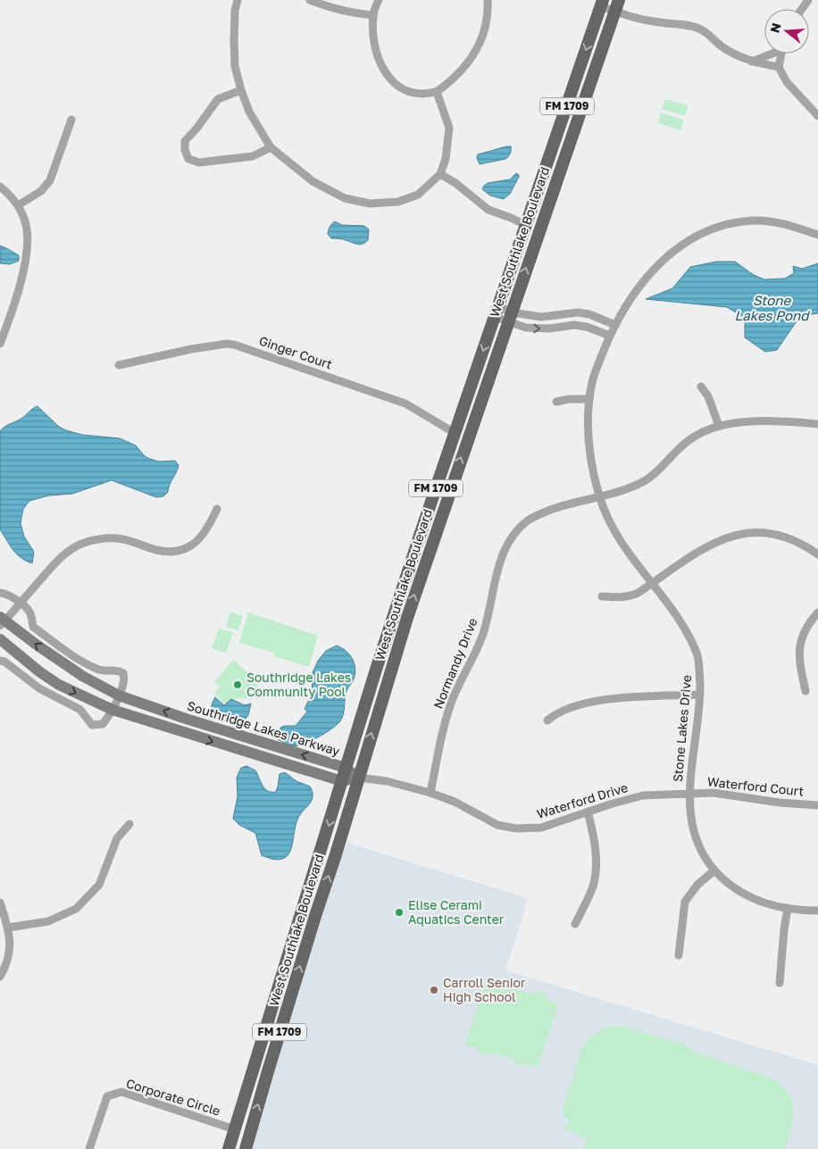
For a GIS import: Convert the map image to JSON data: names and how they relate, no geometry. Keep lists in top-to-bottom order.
{
  "streets": {
    "main road": ["FM 1709", "West Southlake Boulevard"],
    "street": [
      "Ginger Court",
      "Normandy Drive",
      "Southridge Lakes Parkway",
      "Stone Lakes Drive",
      "Waterford Court",
      "Waterford Drive",
      "Corporate Circle"
    ]
  },
  "crossings": [
    ["West Southlake Boulevard", "Ginger Court"],
    ["West Southlake Boulevard", "Southridge Lakes Parkway"],
    ["West Southlake Boulevard", "Waterford Drive"],
    ["West Southlake Boulevard", "Corporate Circle"],
    ["Normandy Drive", "Stone Lakes Drive"],
    ["Normandy Drive", "Waterford Drive"],
    ["Southridge Lakes Parkway", "Waterford Drive"],
    ["Stone Lakes Drive", "Waterford Court"],
    ["Stone Lakes Drive", "Waterford Drive"],
    ["Waterford Court", "Waterford Drive"]
  ],
  "water": ["Stone Lakes Pond"],
  "places": ["Southridge Lakes Community Pool", "Elise Cerami Aquatics Center", "Carroll Senior High School"],
  "north": "left"
}
